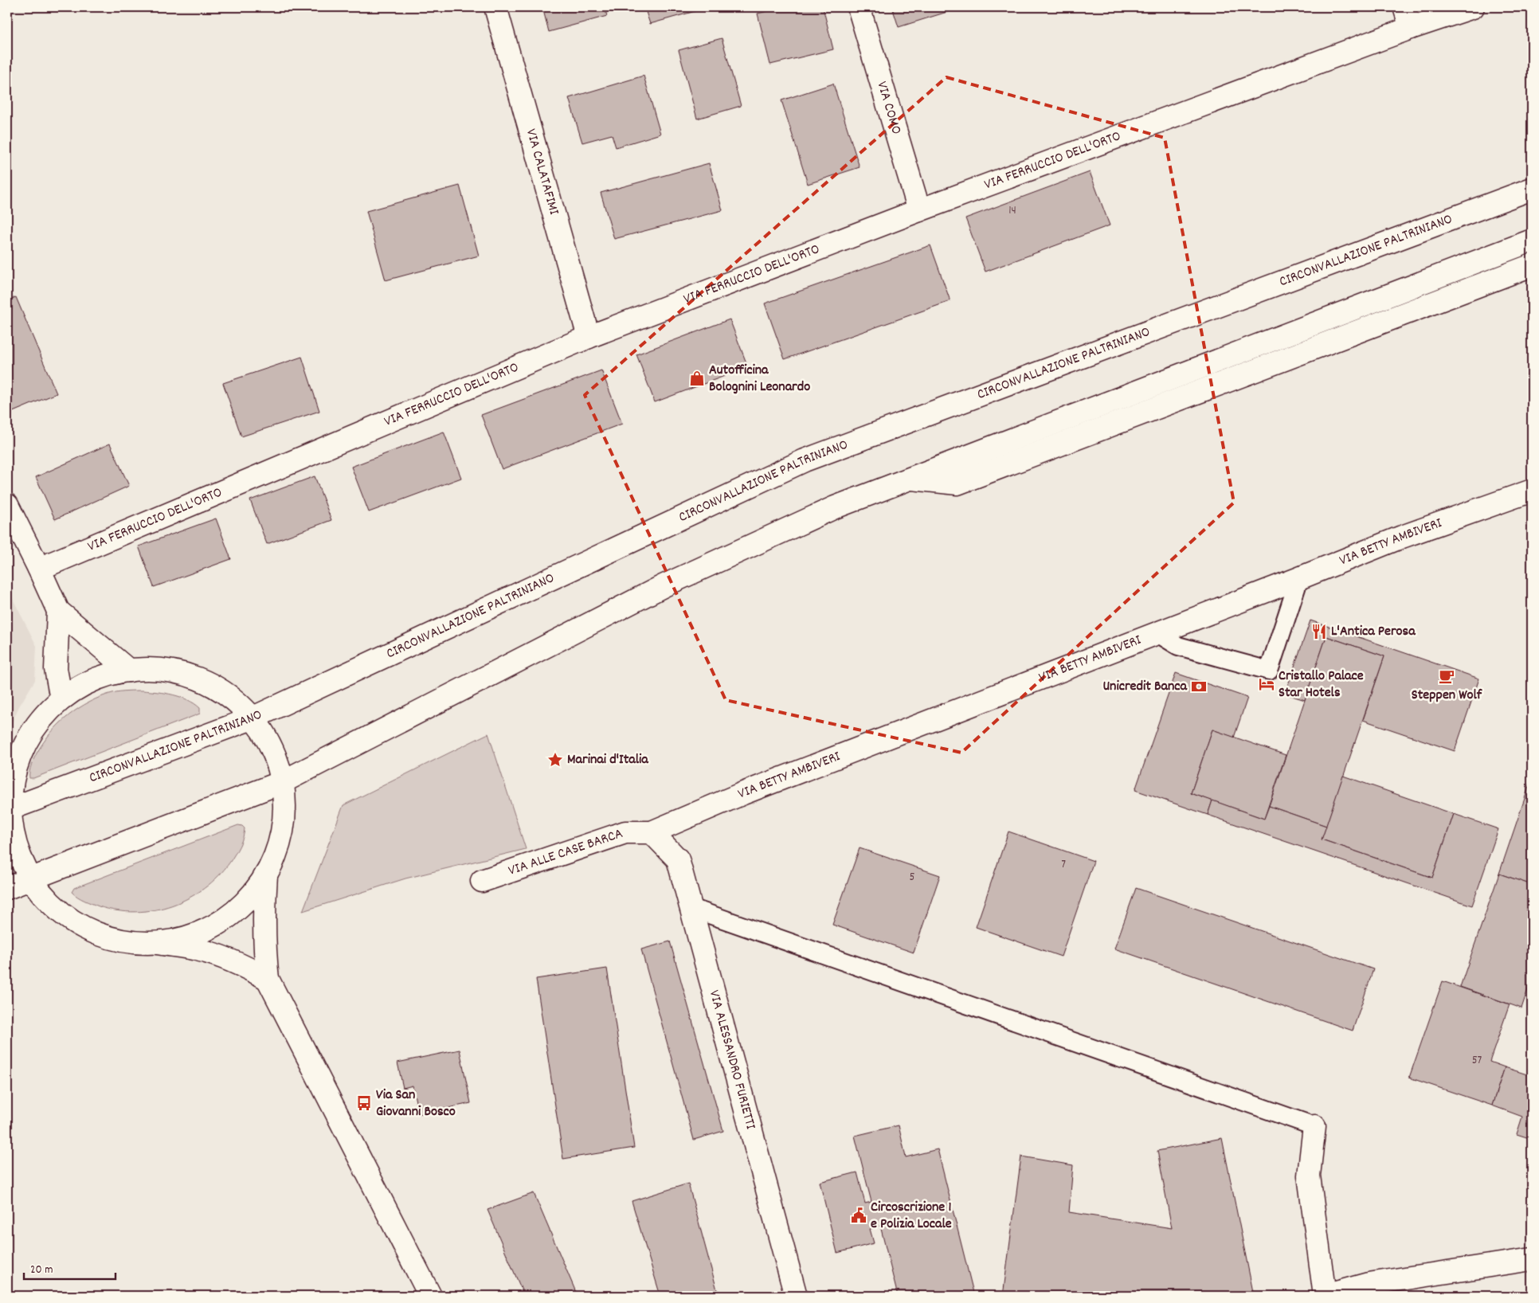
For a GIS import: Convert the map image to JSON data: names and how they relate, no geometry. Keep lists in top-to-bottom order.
{
  "streets": {
    "main road": [
      "VIA COMO",
      "VIA FERRUCCIO DELL'ORTO",
      "VIA CALATAFIMI",
      "CIRCONVALLAZIONE PALTRINIANO",
      "VIA BETTY AMBIVERI",
      "VIA ALLE CASE BARCA",
      "VIA ALESSANDRO FURIETTI"
    ]
  },
  "crossings": [
    ["VIA COMO", "VIA FERRUCCIO DELL'ORTO"],
    ["VIA FERRUCCIO DELL'ORTO", "VIA CALATAFIMI"],
    ["VIA BETTY AMBIVERI", "VIA ALLE CASE BARCA"],
    ["VIA BETTY AMBIVERI", "VIA ALESSANDRO FURIETTI"],
    ["VIA ALLE CASE BARCA", "VIA ALESSANDRO FURIETTI"]
  ],
  "places": {
    "shop": ["Autofficina Bolognini Leonardo"],
    "restaurant": ["L'Antica Perosa"],
    "cafe": ["Steppen Wolf"],
    "hotel": ["Cristallo Palace Star Hotels"],
    "bank": ["Unicredit Banca"],
    "place": ["Marinai d'Italia"],
    "bus stop": ["Via San Giovanni Bosco"],
    "public building": ["Circoscrizione 1 e Polizia Locale"]
  },
  "house_numbers": [
    "14",
    "7",
    "5",
    "57"
  ],
  "scale_bar": "20 m"
}
